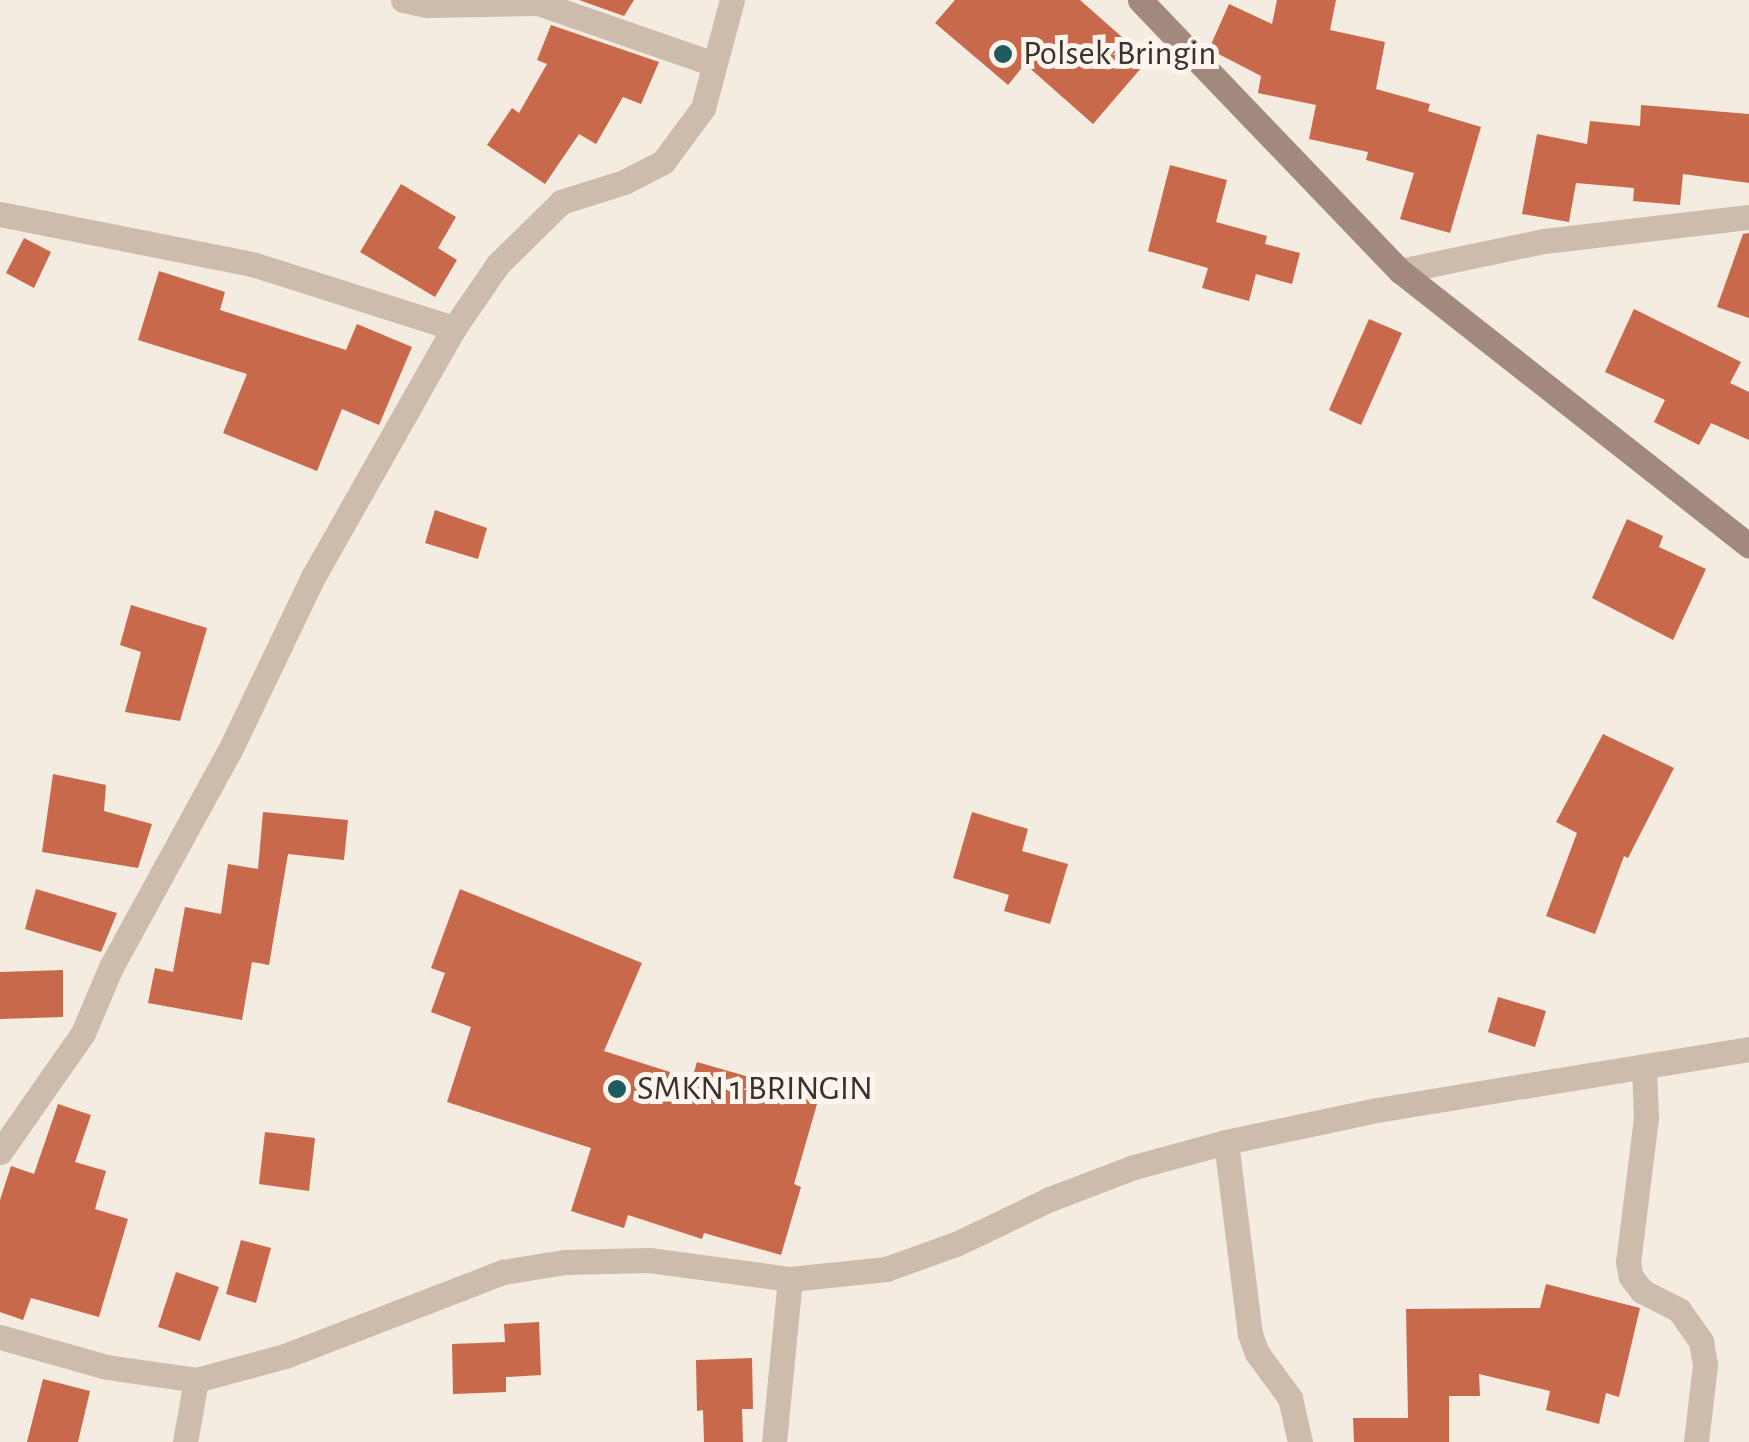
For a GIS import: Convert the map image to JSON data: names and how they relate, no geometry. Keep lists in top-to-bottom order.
{
  "places": ["Polsek Bringin", "SMKN 1 BRINGIN"]
}
